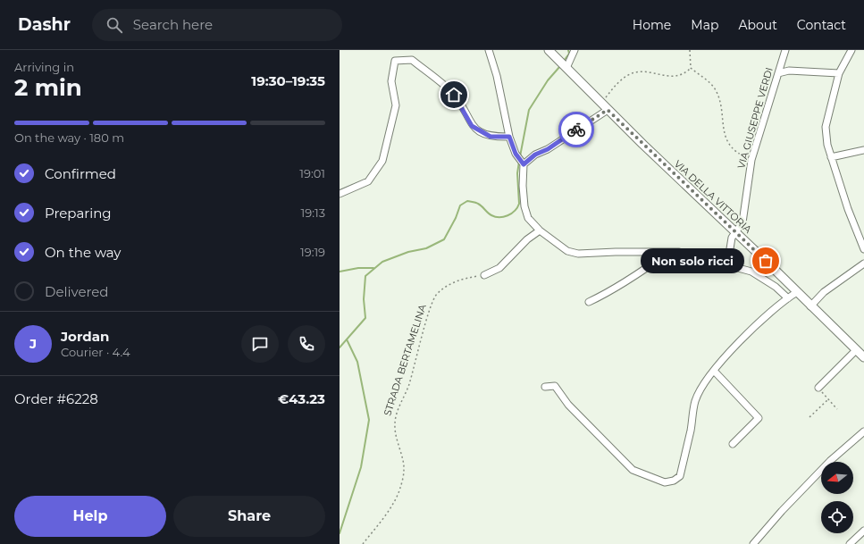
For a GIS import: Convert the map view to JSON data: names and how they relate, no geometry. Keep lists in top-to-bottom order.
{
  "streets": {
    "street": ["VIA GIUSEPPE VERDI", "VIA DELLA VITTORIA"],
    "path": ["STRADA BERTAMELINA"]
  },
  "crossings": [
    ["VIA GIUSEPPE VERDI", "VIA DELLA VITTORIA"]
  ],
  "places": ["Non solo ricci"],
  "north": "left",
  "page": {
    "header": "Dashr",
    "search": "Search here",
    "nav": [
      "Home",
      "Map",
      "About",
      "Contact"
    ],
    "heading": ["2 min", "Arriving in", "19:30–19:35"],
    "panel": [
      "Jordan",
      "Courier · 4.4",
      "Order #6228",
      "€43.23"
    ],
    "bar": "On the way · 180 m",
    "list": [
      ["Confirmed", "19:01"],
      ["Preparing", "19:13"],
      ["On the way", "19:19"],
      "Delivered"
    ],
    "bubble": "Non solo ricci",
    "round": "J",
    "buttons": ["Help", "Share"]
  }
}
